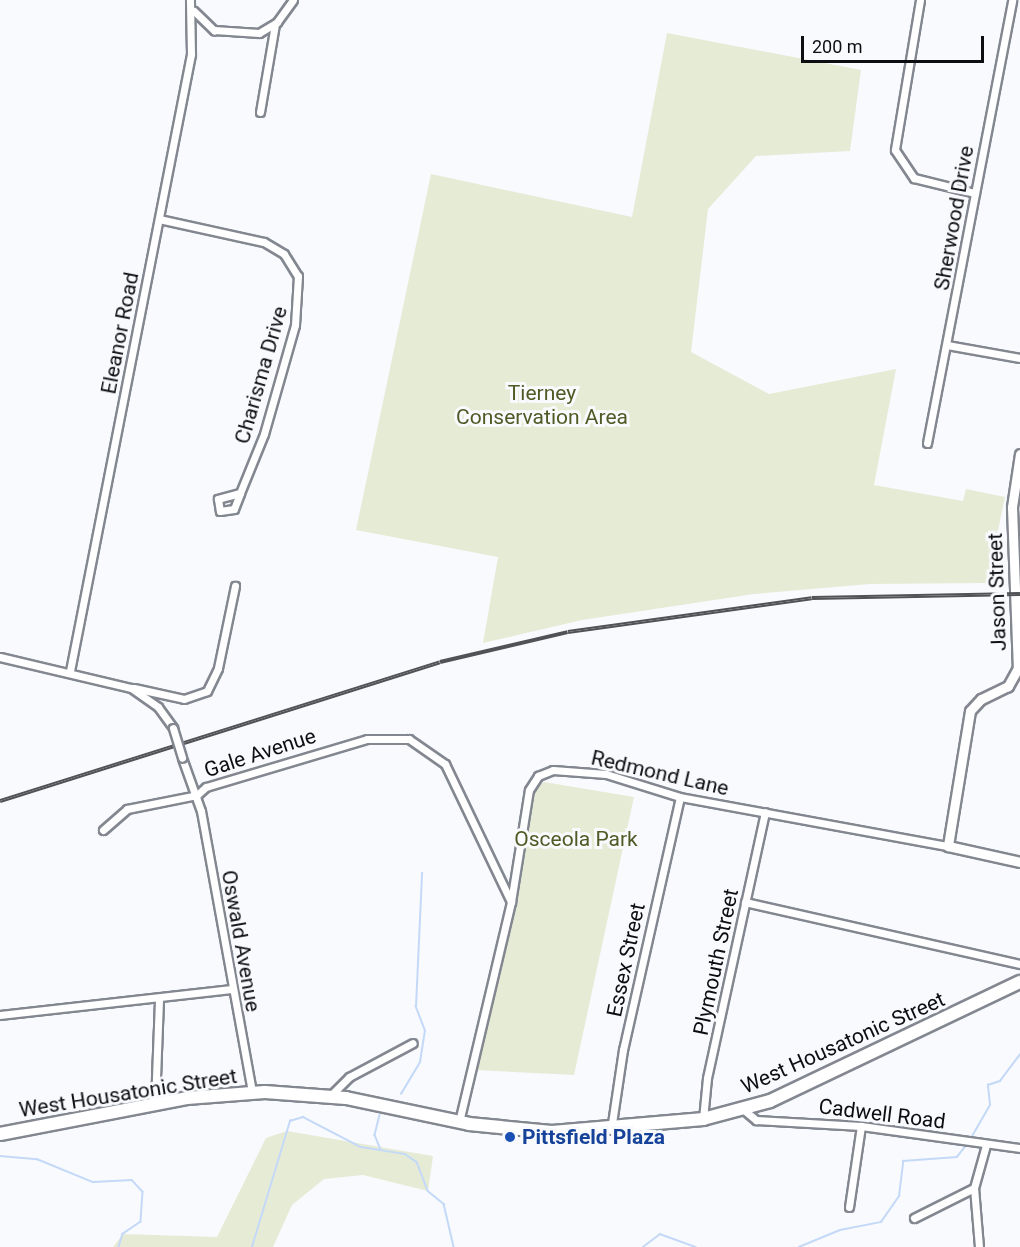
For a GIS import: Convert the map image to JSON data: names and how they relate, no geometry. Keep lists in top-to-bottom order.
{
  "streets": {
    "highway": ["West Housatonic Street"],
    "street": [
      "Sherwood Drive",
      "Eleanor Road",
      "Charisma Drive",
      "Jason Street",
      "Gale Avenue",
      "Redmond Lane",
      "Oswald Avenue",
      "Essex Street",
      "Plymouth Street",
      "Cadwell Road"
    ]
  },
  "crossings": [
    ["Eleanor Road", "Charisma Drive"],
    ["Eleanor Road", "Gale Avenue"],
    ["Jason Street", "Redmond Lane"],
    ["Gale Avenue", "Redmond Lane"],
    ["Gale Avenue", "Oswald Avenue"],
    ["Redmond Lane", "Essex Street"],
    ["Redmond Lane", "Plymouth Street"],
    ["Redmond Lane", "West Housatonic Street"],
    ["Oswald Avenue", "West Housatonic Street"],
    ["Essex Street", "West Housatonic Street"],
    ["Plymouth Street", "West Housatonic Street"],
    ["West Housatonic Street", "Cadwell Road"]
  ],
  "parks": ["Tierney Conservation Area", "Osceola Park"],
  "places": ["Pittsfield Plaza"],
  "scale_bar": "200 m"
}
